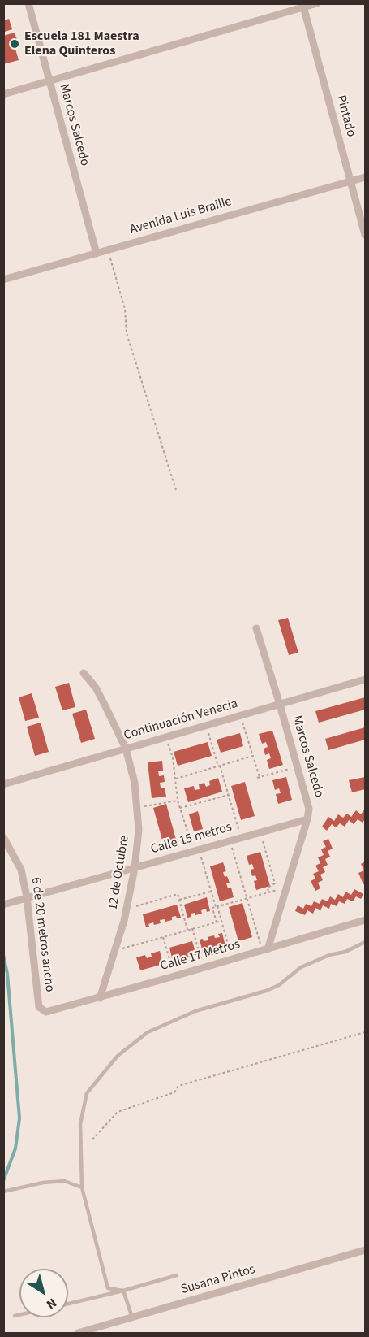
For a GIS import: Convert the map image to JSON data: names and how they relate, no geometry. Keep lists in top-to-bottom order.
{
  "streets": {
    "street": [
      "Pintado",
      "Marcos Salcedo",
      "Avenida Luis Braille",
      "Continuación Venecia",
      "Calle 15 metros",
      "12 de Octubre",
      "6 de 20 metros ancho",
      "Calle 17 Metros",
      "Susana Pintos"
    ]
  },
  "crossings": [
    ["Pintado", "Avenida Luis Braille"],
    ["Marcos Salcedo", "Avenida Luis Braille"],
    ["Marcos Salcedo", "Continuación Venecia"],
    ["Marcos Salcedo", "Calle 15 metros"],
    ["Marcos Salcedo", "Calle 17 Metros"],
    ["Continuación Venecia", "12 de Octubre"],
    ["Calle 15 metros", "12 de Octubre"],
    ["Calle 15 metros", "6 de 20 metros ancho"],
    ["12 de Octubre", "Calle 17 Metros"],
    ["6 de 20 metros ancho", "Calle 17 Metros"]
  ],
  "places": ["Escuela 181 Maestra Elena Quinteros"],
  "north": "bottom right"
}
